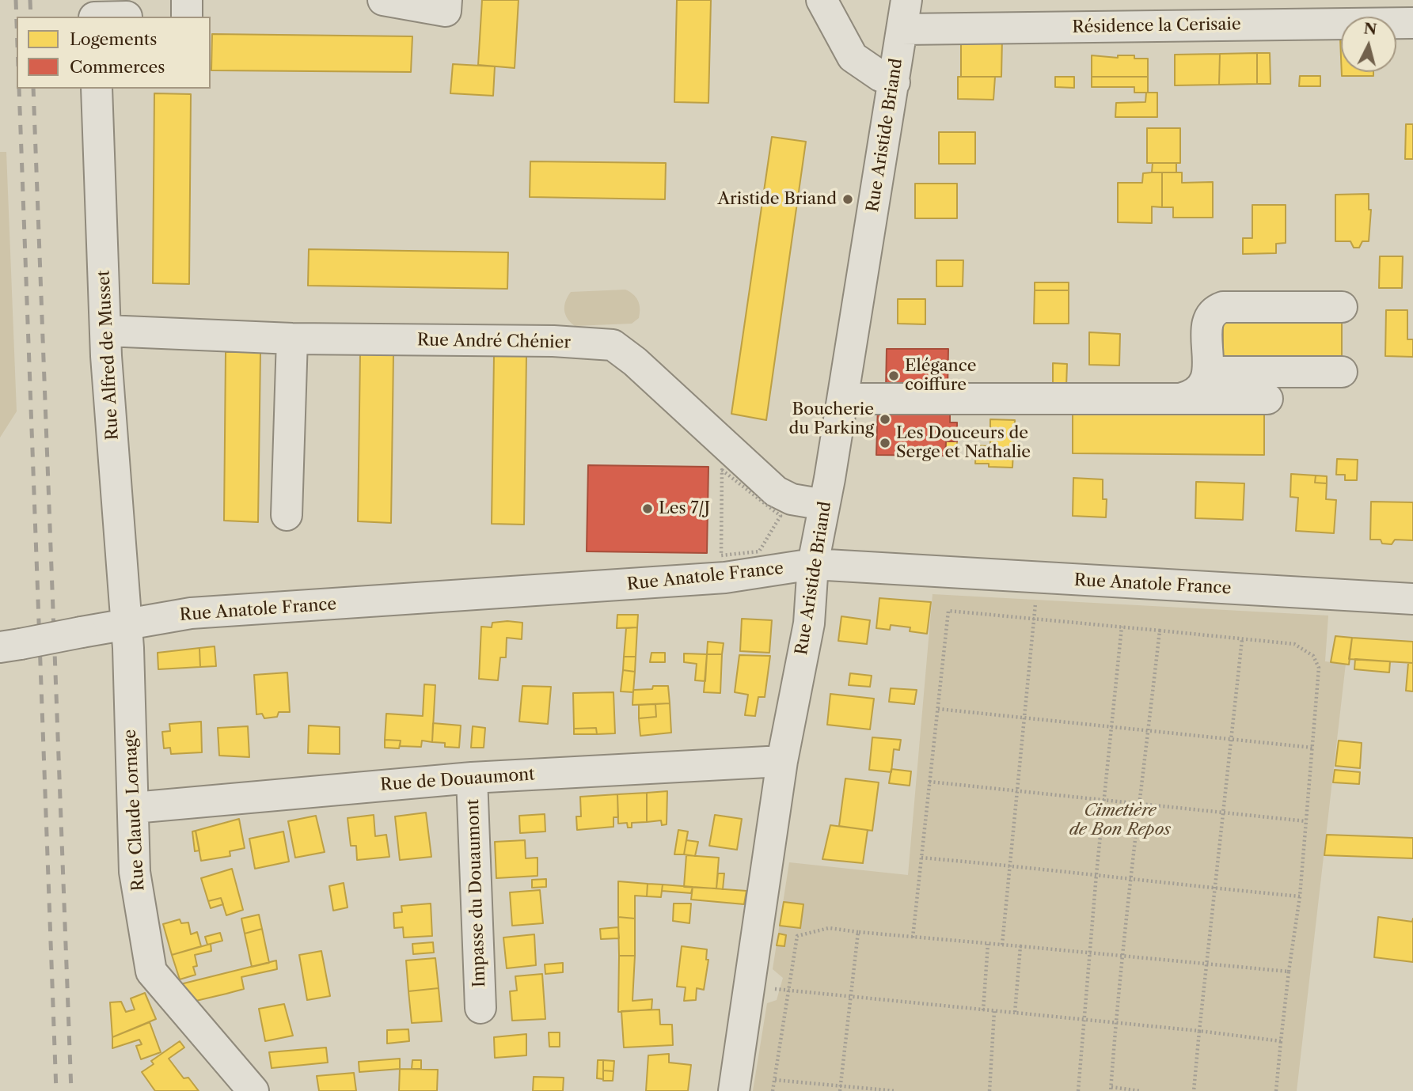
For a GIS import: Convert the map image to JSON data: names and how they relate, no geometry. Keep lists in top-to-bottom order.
{
  "streets": {
    "street": [
      "Résidence la Cerisaie",
      "Rue Aristide Briand",
      "Rue André Chénier",
      "Rue Alfred de Musset",
      "Rue Anatole France",
      "Rue de Douaumont",
      "Rue Claude Lornage",
      "Impasse du Douaumont"
    ]
  },
  "crossings": [
    ["Résidence la Cerisaie", "Rue Aristide Briand"],
    ["Rue Aristide Briand", "Rue André Chénier"],
    ["Rue Aristide Briand", "Rue Anatole France"],
    ["Rue Aristide Briand", "Rue de Douaumont"],
    ["Rue André Chénier", "Rue Alfred de Musset"],
    ["Rue Alfred de Musset", "Rue Anatole France"],
    ["Rue Alfred de Musset", "Rue Claude Lornage"],
    ["Rue Anatole France", "Rue Claude Lornage"],
    ["Rue de Douaumont", "Rue Claude Lornage"],
    ["Rue de Douaumont", "Impasse du Douaumont"]
  ],
  "parks": ["Cimetière de Bon Repos"],
  "places": [
    "Aristide Briand",
    "Elégance coiffure",
    "Boucherie du Parking",
    "Les Douceurs de Serge et Nathalie",
    "Les 7/J"
  ],
  "legend": ["Logements", "Commerces"],
  "north": "top"
}
